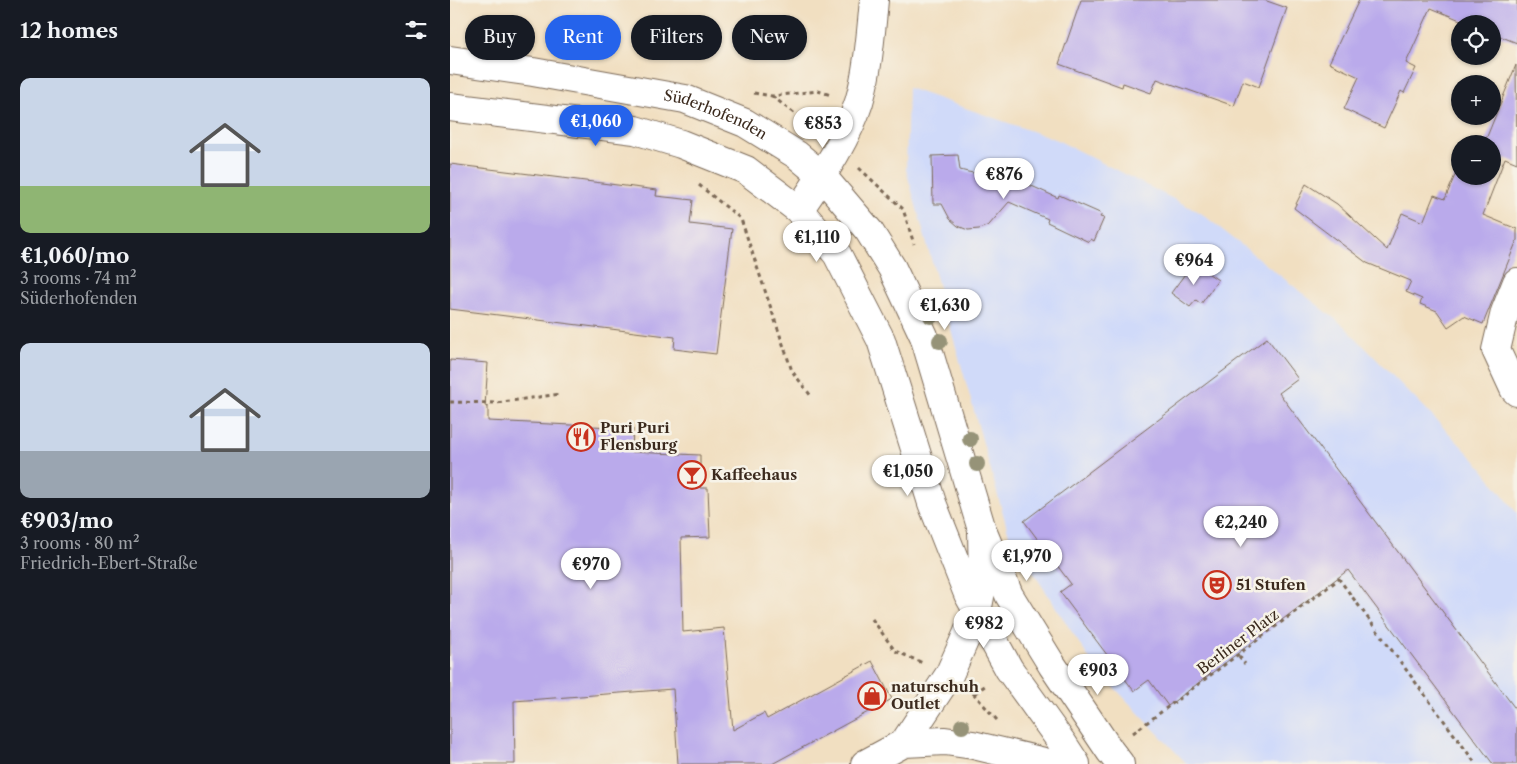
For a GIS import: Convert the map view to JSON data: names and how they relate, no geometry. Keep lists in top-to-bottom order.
{
  "streets": {
    "main road": ["Süderhofenden"],
    "path": ["Berliner Platz"]
  },
  "places": {
    "restaurant": ["Puri Puri Flensburg"],
    "bar": ["Kaffeehaus"],
    "theatre": ["51 Stufen"],
    "shop": ["naturschuh Outlet"]
  },
  "page": {
    "heading": "12 homes",
    "map_buttons": ["+", "−"],
    "chip": [
      "Buy",
      "Rent",
      "Filters",
      "New"
    ],
    "list": [
      {
        "name": "€1,060/mo",
        "note": "3 rooms · 74 m² · Süderhofenden"
      },
      {
        "name": "€903/mo",
        "note": "3 rooms · 80 m² · Friedrich-Ebert-Straße"
      }
    ],
    "price": [
      "€1,060",
      "€853",
      "€876",
      "€1,110",
      "€964",
      "€1,630",
      "€1,050",
      "€2,240",
      "€1,970",
      "€970",
      "€982",
      "€903"
    ]
  }
}
